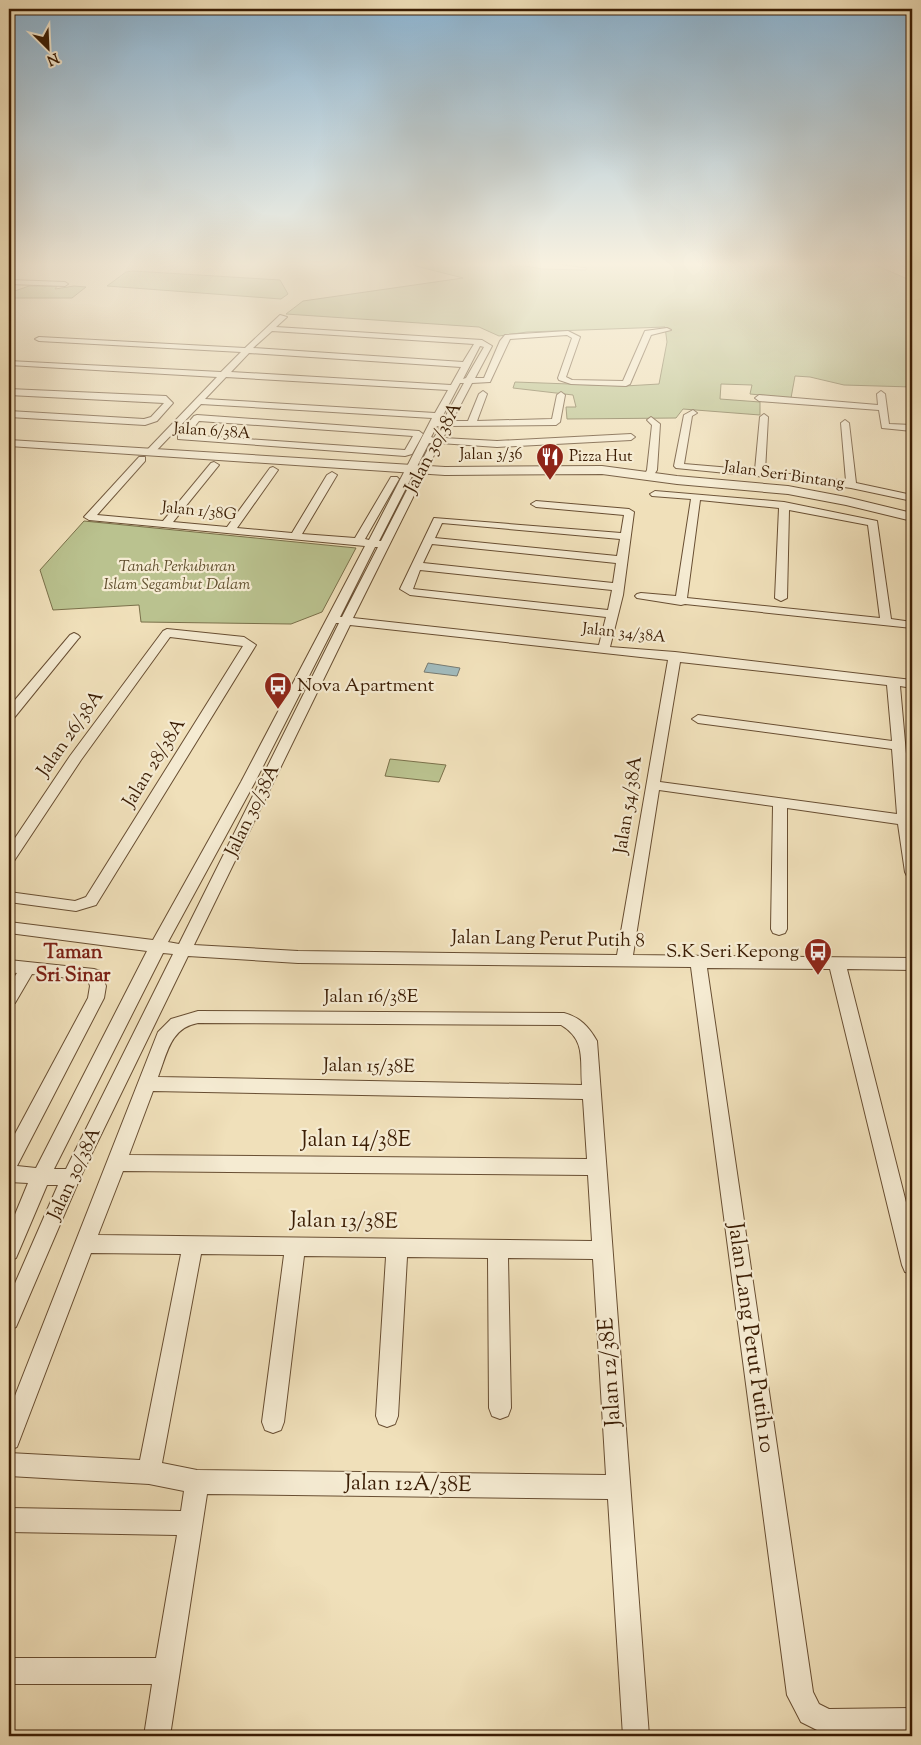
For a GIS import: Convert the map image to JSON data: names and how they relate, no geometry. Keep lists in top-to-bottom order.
{
  "streets": {
    "street": [
      "Jalan 6/38A",
      "Jalan 30/38A",
      "Jalan 3/36",
      "Jalan Seri Bintang",
      "Jalan 1/38G",
      "Jalan 34/38A",
      "Jalan 26/38A",
      "Jalan 28/38A",
      "Jalan 54/38A",
      "Jalan Lang Perut Putih 8",
      "Jalan 16/38E",
      "Jalan 15/38E",
      "Jalan 14/38E",
      "Jalan 13/38E",
      "Jalan Lang Perut Putih 10",
      "Jalan 12/38E",
      "Jalan 12A/38E"
    ]
  },
  "crossings": [
    ["Jalan 6/38A", "Jalan 30/38A"],
    ["Jalan 6/38A", "Jalan 3/36"],
    ["Jalan 6/38A", "Jalan 1/38G"],
    ["Jalan 30/38A", "Jalan 3/36"],
    ["Jalan 30/38A", "Jalan 1/38G"],
    ["Jalan 30/38A", "Jalan 34/38A"],
    ["Jalan 30/38A", "Jalan Lang Perut Putih 8"],
    ["Jalan 3/36", "Jalan Seri Bintang"],
    ["Jalan 34/38A", "Jalan 54/38A"],
    ["Jalan 26/38A", "Jalan 28/38A"],
    ["Jalan 54/38A", "Jalan Lang Perut Putih 8"],
    ["Jalan Lang Perut Putih 8", "Jalan Lang Perut Putih 10"],
    ["Jalan 16/38E", "Jalan 15/38E"],
    ["Jalan 16/38E", "Jalan 12/38E"],
    ["Jalan 15/38E", "Jalan 12/38E"],
    ["Jalan 14/38E", "Jalan 12/38E"],
    ["Jalan 13/38E", "Jalan 12/38E"],
    ["Jalan 12/38E", "Jalan 12A/38E"]
  ],
  "districts": ["Taman Sri Sinar"],
  "parks": ["Tanah Perkuburan Islam Segambut Dalam"],
  "places": {
    "restaurant": ["Pizza Hut"],
    "bus stop": ["Nova Apartment", "S.K Seri Kepong"]
  },
  "north": "bottom right"
}
